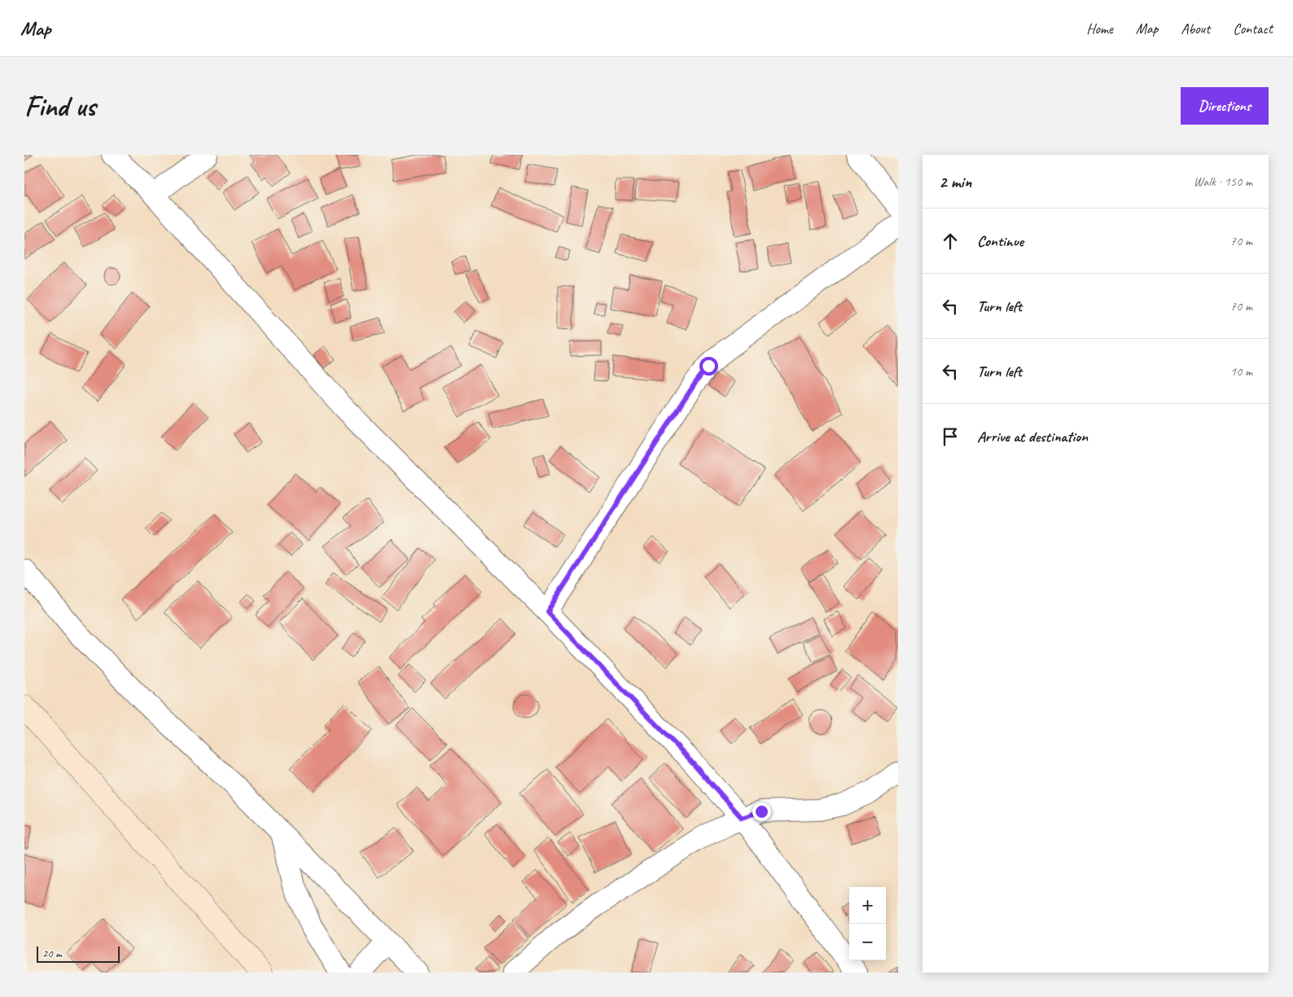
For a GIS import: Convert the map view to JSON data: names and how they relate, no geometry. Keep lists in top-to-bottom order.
{
  "scale_bar": "20 m",
  "page": {
    "header": "Map",
    "nav": [
      "Home",
      "Map",
      "About",
      "Contact"
    ],
    "buttons": "Directions",
    "title": "Find us",
    "heading": ["2 min", "Walk · 150 m"],
    "list": [
      ["Continue", "70 m"],
      ["Turn left", "70 m"],
      ["Turn left", "10 m"],
      "Arrive at destination"
    ],
    "map_buttons": ["+", "−"],
    "scale": "20 m"
  }
}
